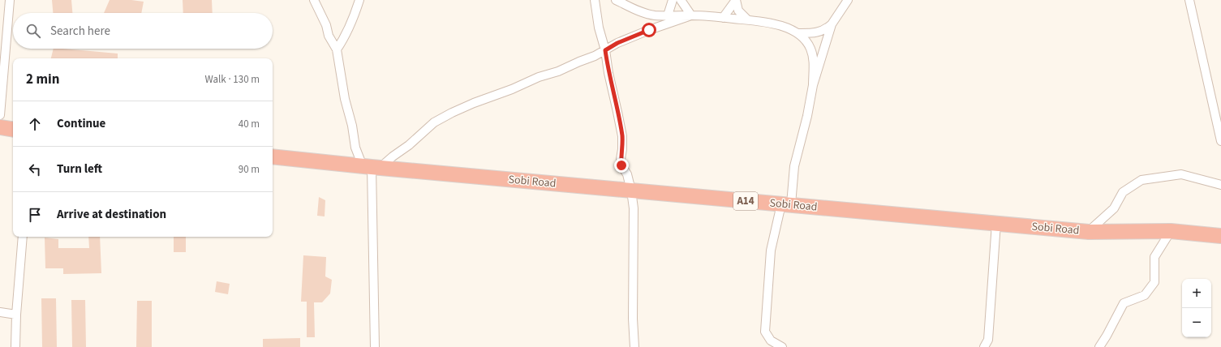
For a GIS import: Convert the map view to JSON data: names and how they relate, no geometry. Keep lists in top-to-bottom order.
{
  "streets": {
    "highway": ["Sobi Road", "A14"]
  },
  "page": {
    "search": "Search here",
    "heading": ["2 min", "Walk · 130 m"],
    "list": [
      ["Continue", "40 m"],
      ["Turn left", "90 m"],
      "Arrive at destination"
    ],
    "map_buttons": ["+", "−"]
  }
}
